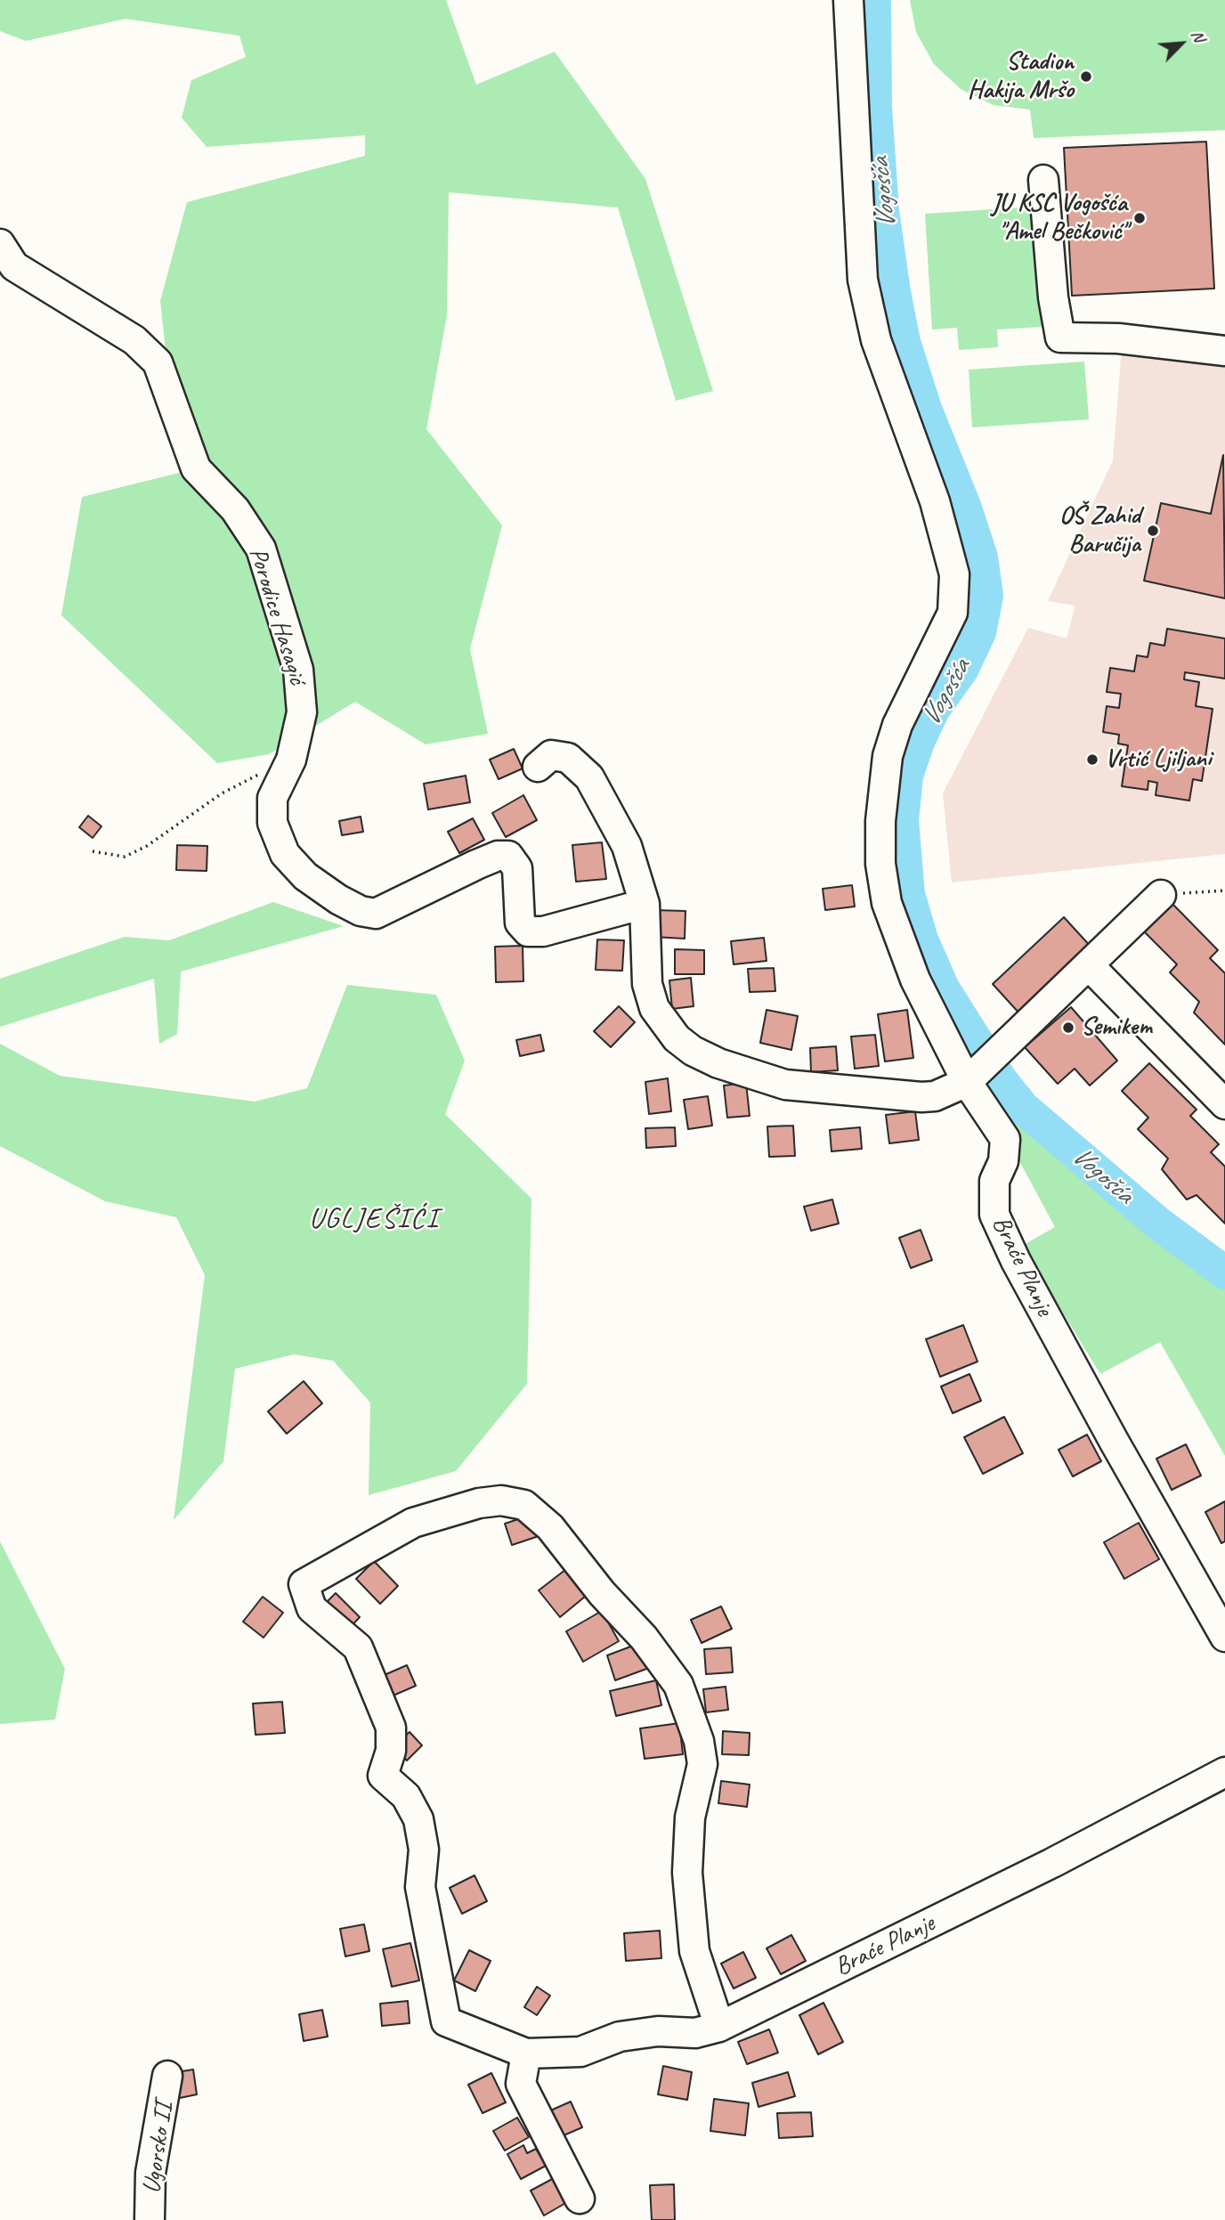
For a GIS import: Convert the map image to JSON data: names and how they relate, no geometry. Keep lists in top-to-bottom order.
{
  "streets": {
    "street": ["Porodice Hasagić", "Braće Planje", "Ugorsko II"]
  },
  "districts": ["UGLJEŠIĆI"],
  "water": ["Vogošća"],
  "places": [
    "Stadion Hakija Mršo",
    "JU KSC Vogošća \"Amel Bečković\"",
    "OŠ Zahid Baručija",
    "Vrtić Ljiljani",
    "Semikem"
  ],
  "north": "top right"
}
